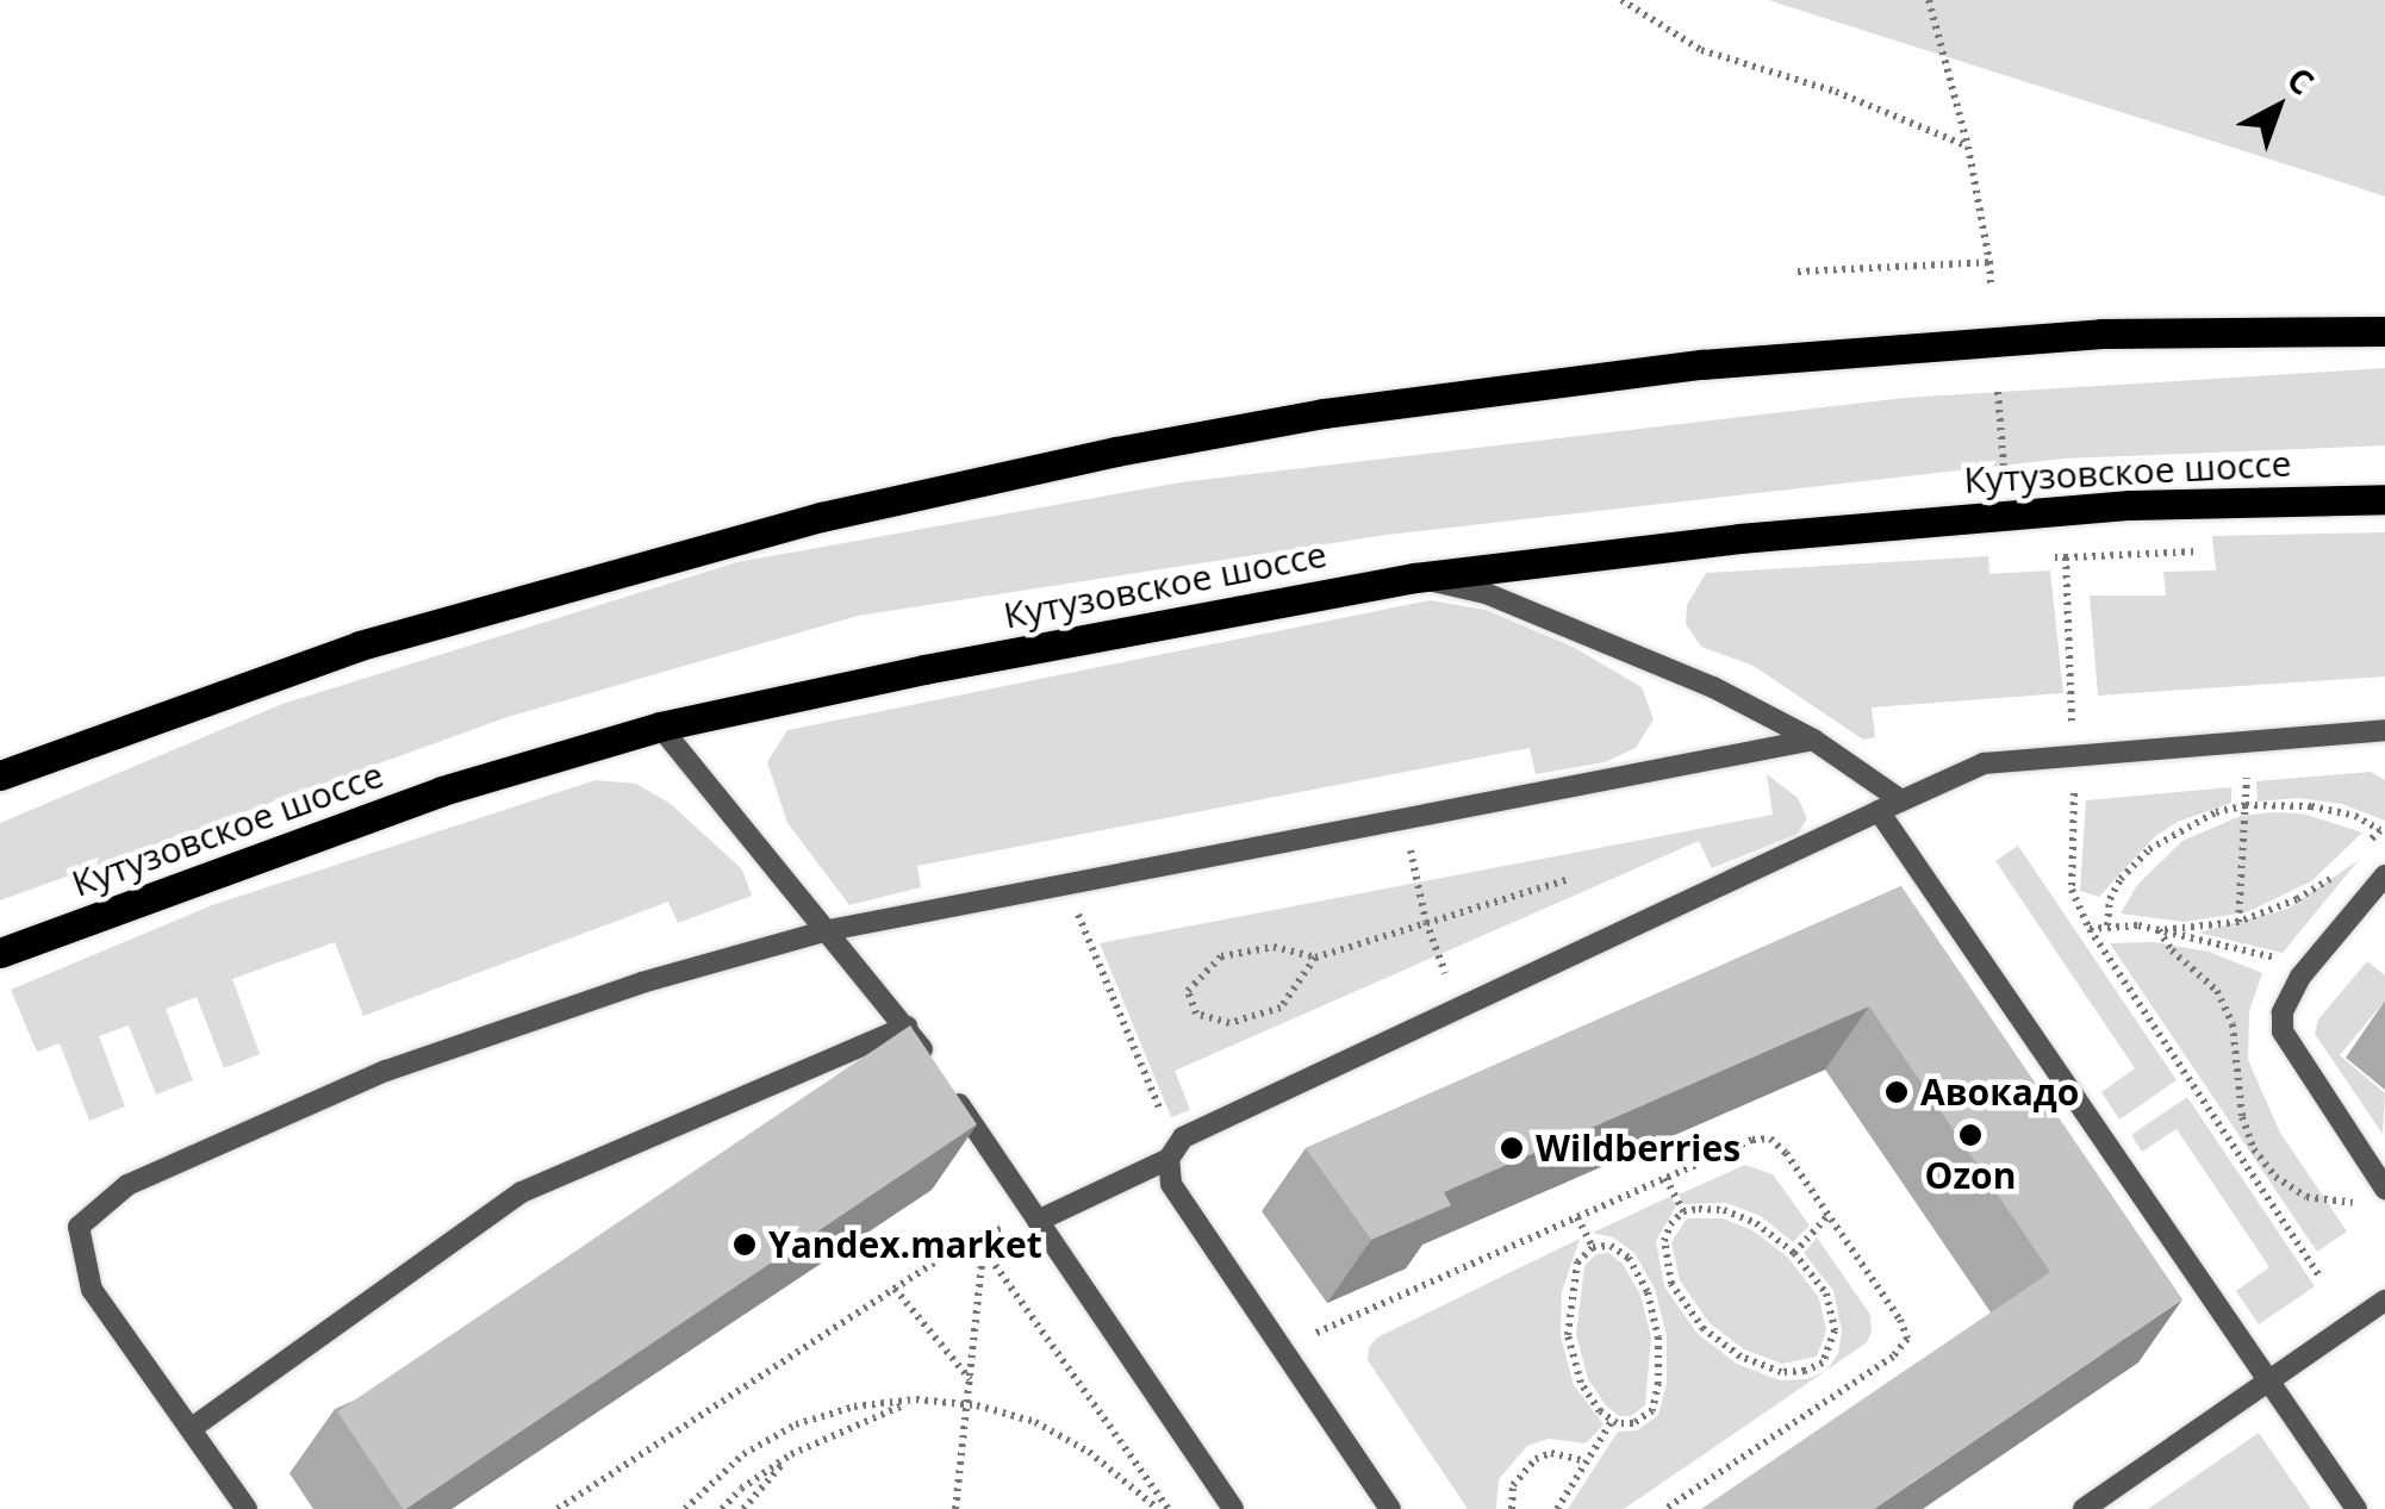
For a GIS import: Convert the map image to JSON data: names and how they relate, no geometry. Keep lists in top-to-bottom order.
{
  "streets": {
    "main road": ["Кутузовское шоссе"]
  },
  "places": [
    "Авокадо",
    "Ozon",
    "Wildberries",
    "Yandex.market"
  ],
  "north": "top right"
}
